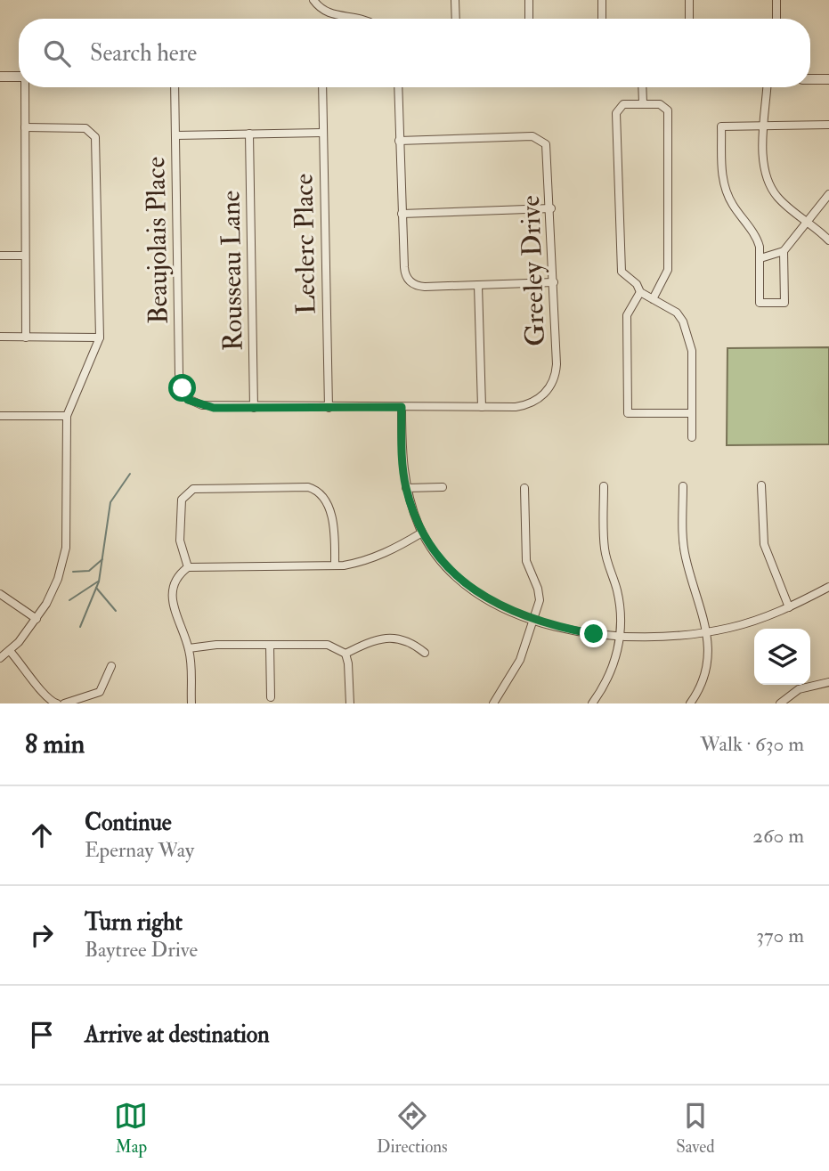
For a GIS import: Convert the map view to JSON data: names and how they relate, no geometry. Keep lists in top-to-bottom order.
{
  "streets": {
    "street": [
      "Beaujolais Place",
      "Leclerc Place",
      "Rousseau Lane",
      "Greeley Drive"
    ]
  },
  "crossings": [
    ["Beaujolais Place", "Rousseau Lane"]
  ],
  "page": {
    "search": "Search here",
    "heading": ["8 min", "Walk · 630 m"],
    "list": [
      ["Continue", "Epernay Way", "260 m"],
      ["Turn right", "Baytree Drive", "370 m"],
      "Arrive at destination"
    ],
    "nav": ["Map", "Directions", "Saved"]
  }
}
